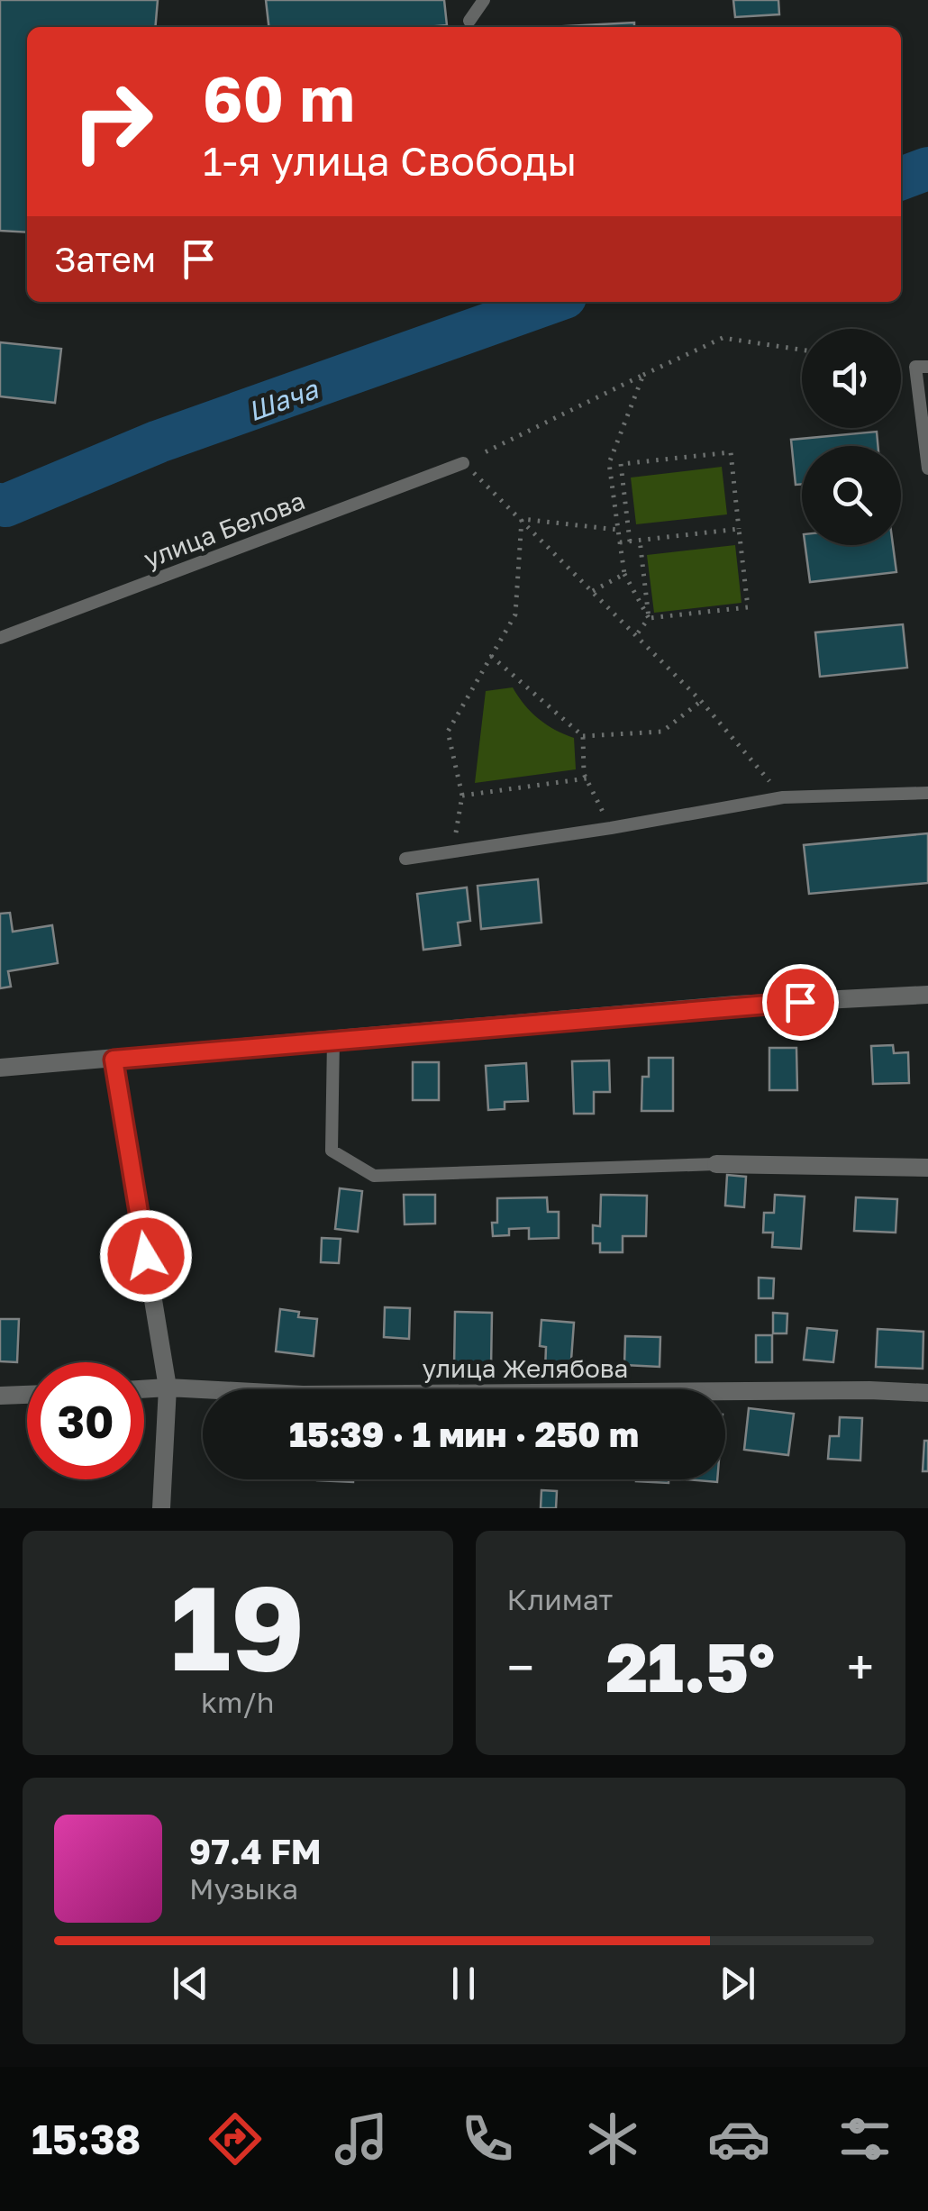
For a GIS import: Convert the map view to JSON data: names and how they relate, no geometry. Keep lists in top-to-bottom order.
{
  "streets": {
    "street": ["улица Желябова"],
    "lane": ["улица Белова"]
  },
  "water": ["Шача"],
  "page": {
    "turn": ["60 m", "1-я улица Свободы"],
    "then": "Затем",
    "limit": "30",
    "trip": "15:39 · 1 мин · 250 m",
    "tile": [
      ["19", "km/h"],
      "Климат"
    ],
    "heat": ["−", "21.5°", "+"],
    "song": ["97.4 FM", "Музыка"],
    "tabs": "15:38"
  }
}
